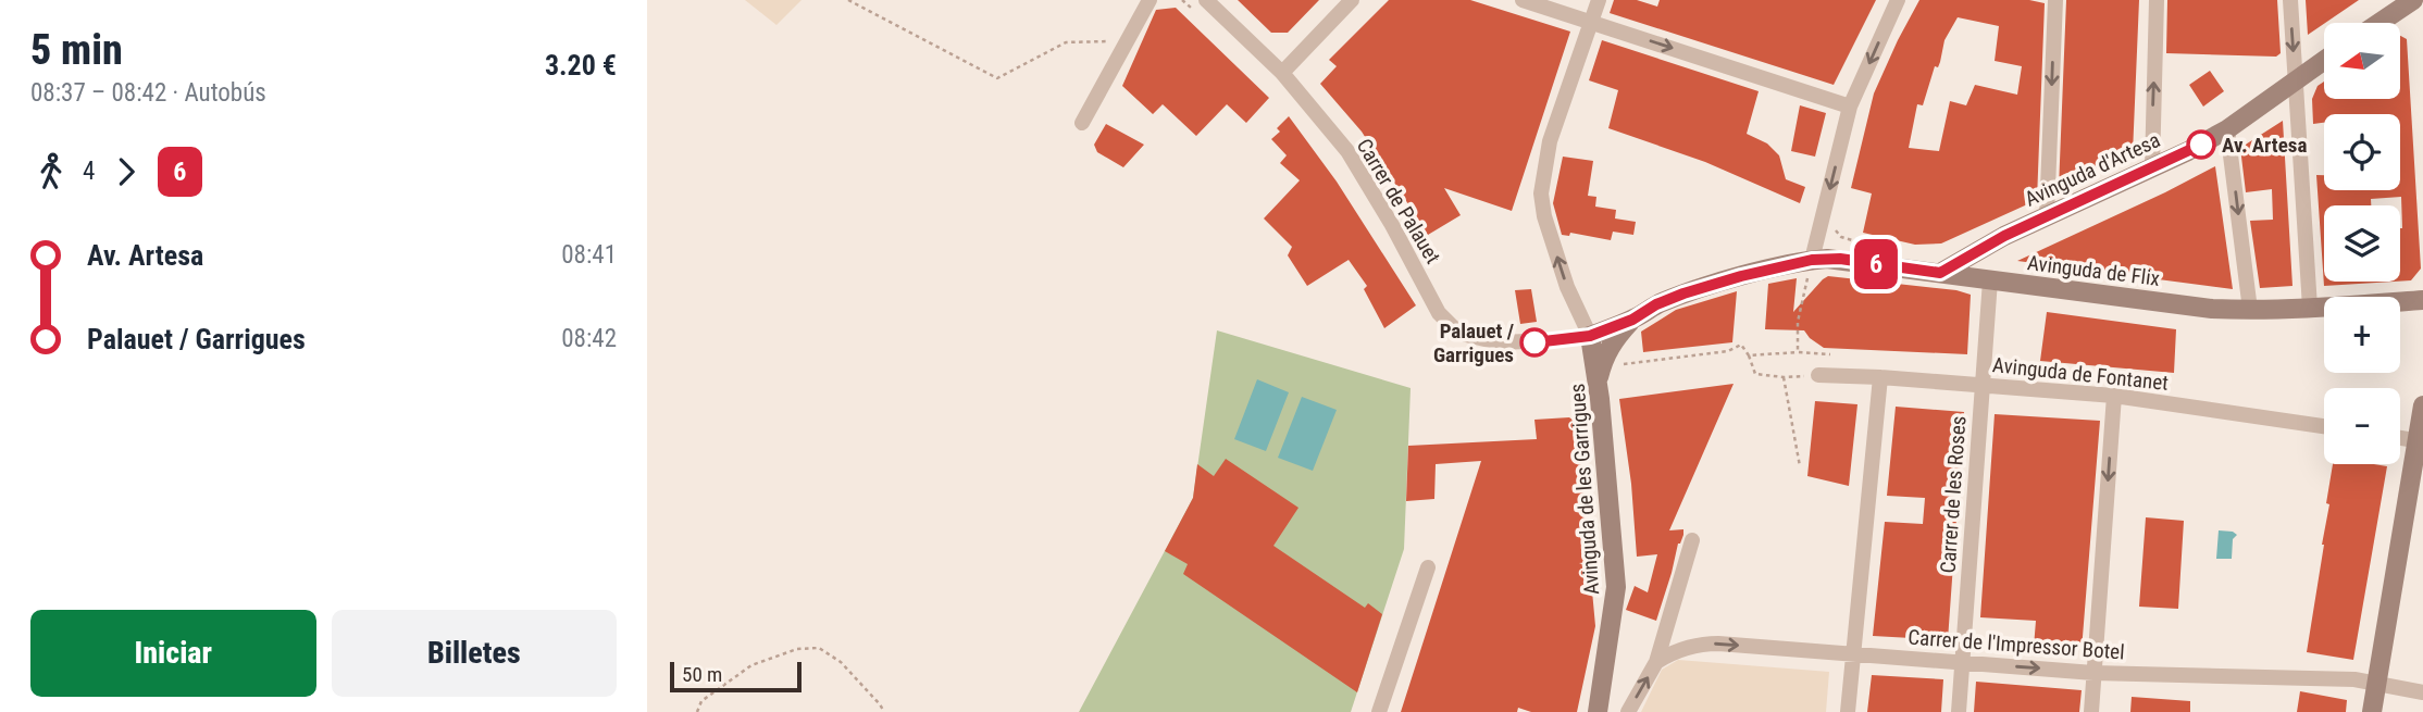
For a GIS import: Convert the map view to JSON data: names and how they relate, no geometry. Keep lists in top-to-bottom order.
{
  "streets": {
    "main road": ["Avinguda d'Artesa", "Avinguda de Flix", "Avinguda de les Garrigues"],
    "street": [
      "Carrer de Palauet",
      "Avinguda de Fontanet",
      "Carrer de les Roses",
      "Carrer de l'Impressor Botel"
    ]
  },
  "crossings": [
    ["Avinguda d'Artesa", "Avinguda de Flix"],
    ["Avinguda de Flix", "Avinguda de les Garrigues"],
    ["Avinguda de Flix", "Carrer de les Roses"],
    ["Avinguda de Fontanet", "Carrer de les Roses"],
    ["Carrer de les Roses", "Carrer de l'Impressor Botel"]
  ],
  "one_way": ["Carrer de l'Impressor Botel"],
  "places": ["Av. Artesa", "Palauet / Garrigues"],
  "lines": ["bus line 6"],
  "scale_bar": "50 m",
  "north": "left",
  "page": {
    "heading": ["5 min", "08:37 – 08:42 · Autobús", "3.20 €"],
    "on_map": "6",
    "map_buttons": ["+", "−"],
    "legs": ["4", "6"],
    "list": [
      {
        "name": "Av. Artesa",
        "value": "08:41"
      },
      {
        "name": "Palauet / Garrigues",
        "value": "08:42"
      }
    ],
    "buttons": ["Iniciar", "Billetes"],
    "scale": "50 m"
  }
}
